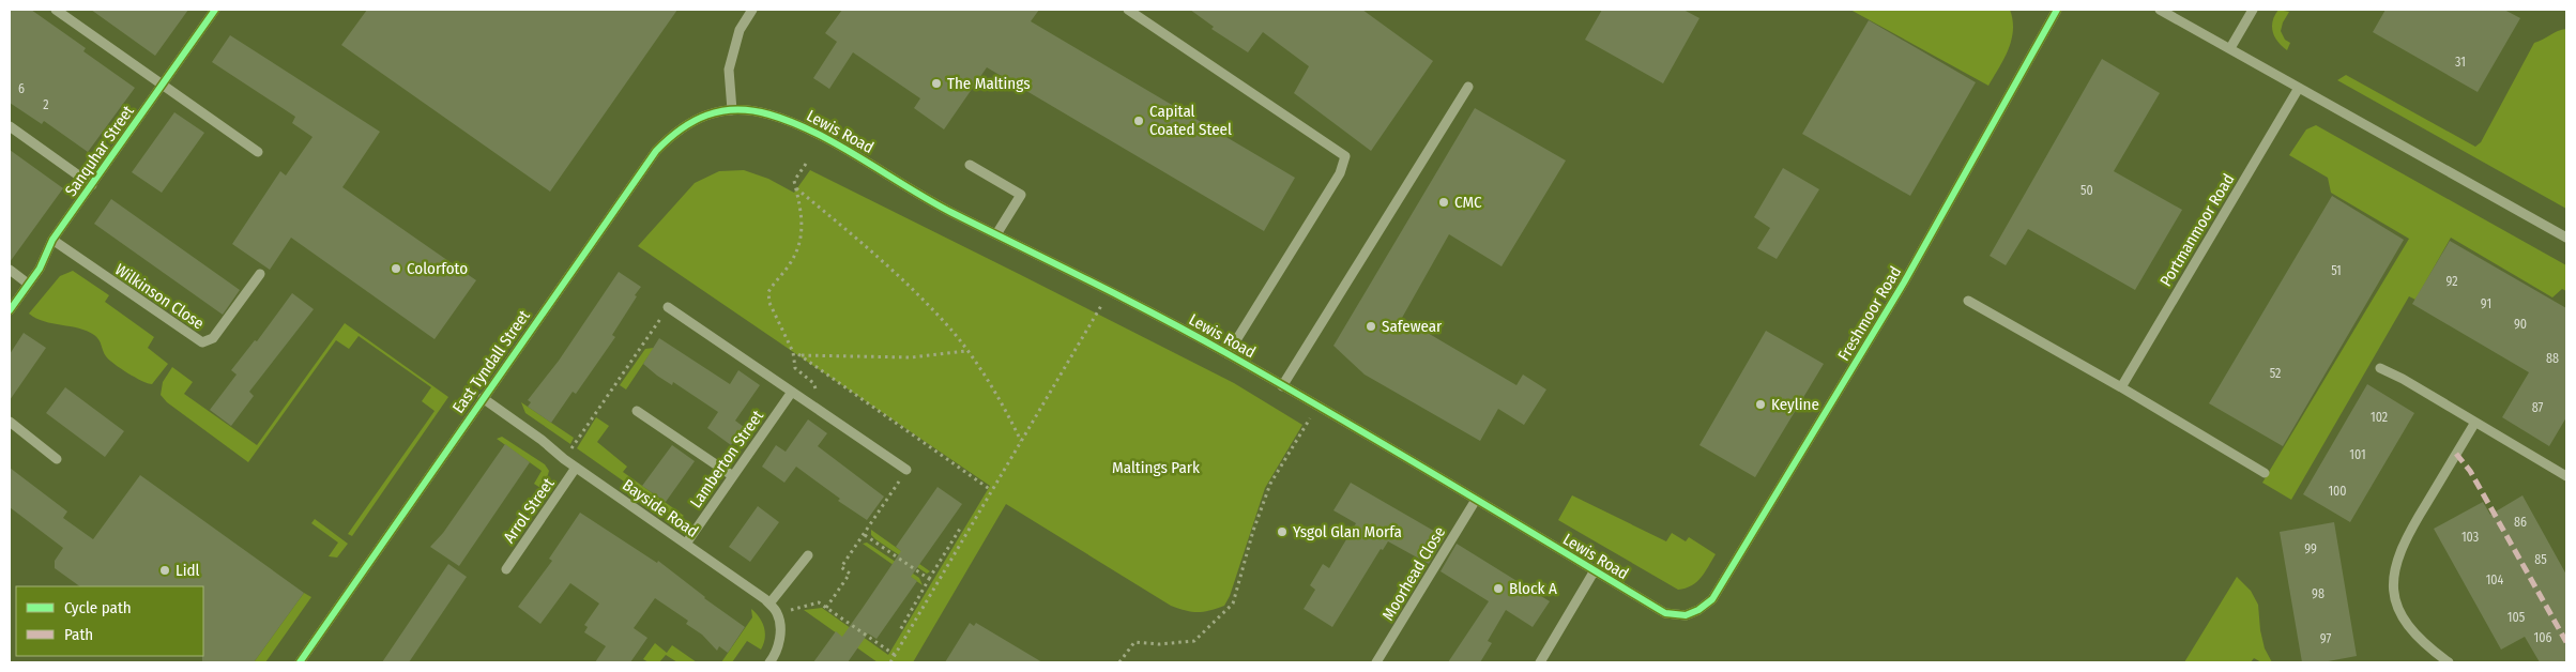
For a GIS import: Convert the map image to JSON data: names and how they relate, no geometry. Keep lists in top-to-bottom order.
{
  "streets": {
    "street": [
      "Lewis Road",
      "Sanquhar Street",
      "Portmanmoor Road",
      "Wilkinson Close",
      "Freshmoor Road",
      "East Tyndall Street",
      "Lamberton Street",
      "Bayside Road",
      "Arrol Street",
      "Moorhead Close"
    ]
  },
  "crossings": [
    ["Lewis Road", "Freshmoor Road"],
    ["Lewis Road", "East Tyndall Street"],
    ["Lewis Road", "Moorhead Close"],
    ["Sanquhar Street", "Wilkinson Close"],
    ["East Tyndall Street", "Bayside Road"],
    ["Lamberton Street", "Bayside Road"],
    ["Bayside Road", "Arrol Street"]
  ],
  "parks": ["Maltings Park"],
  "places": [
    "The Maltings",
    "Capital Coated Steel",
    "CMC",
    "Colorfoto",
    "Safewear",
    "Keyline",
    "Ysgol Glan Morfa",
    "Lidl",
    "Block A"
  ],
  "house_numbers": [
    "31",
    "6",
    "2",
    "50",
    "51",
    "92",
    "91",
    "90",
    "88",
    "52",
    "87",
    "102",
    "101",
    "100",
    "86",
    "103",
    "99",
    "85",
    "104",
    "98",
    "105",
    "106",
    "97"
  ],
  "legend": ["Cycle path", "Path"]
}
